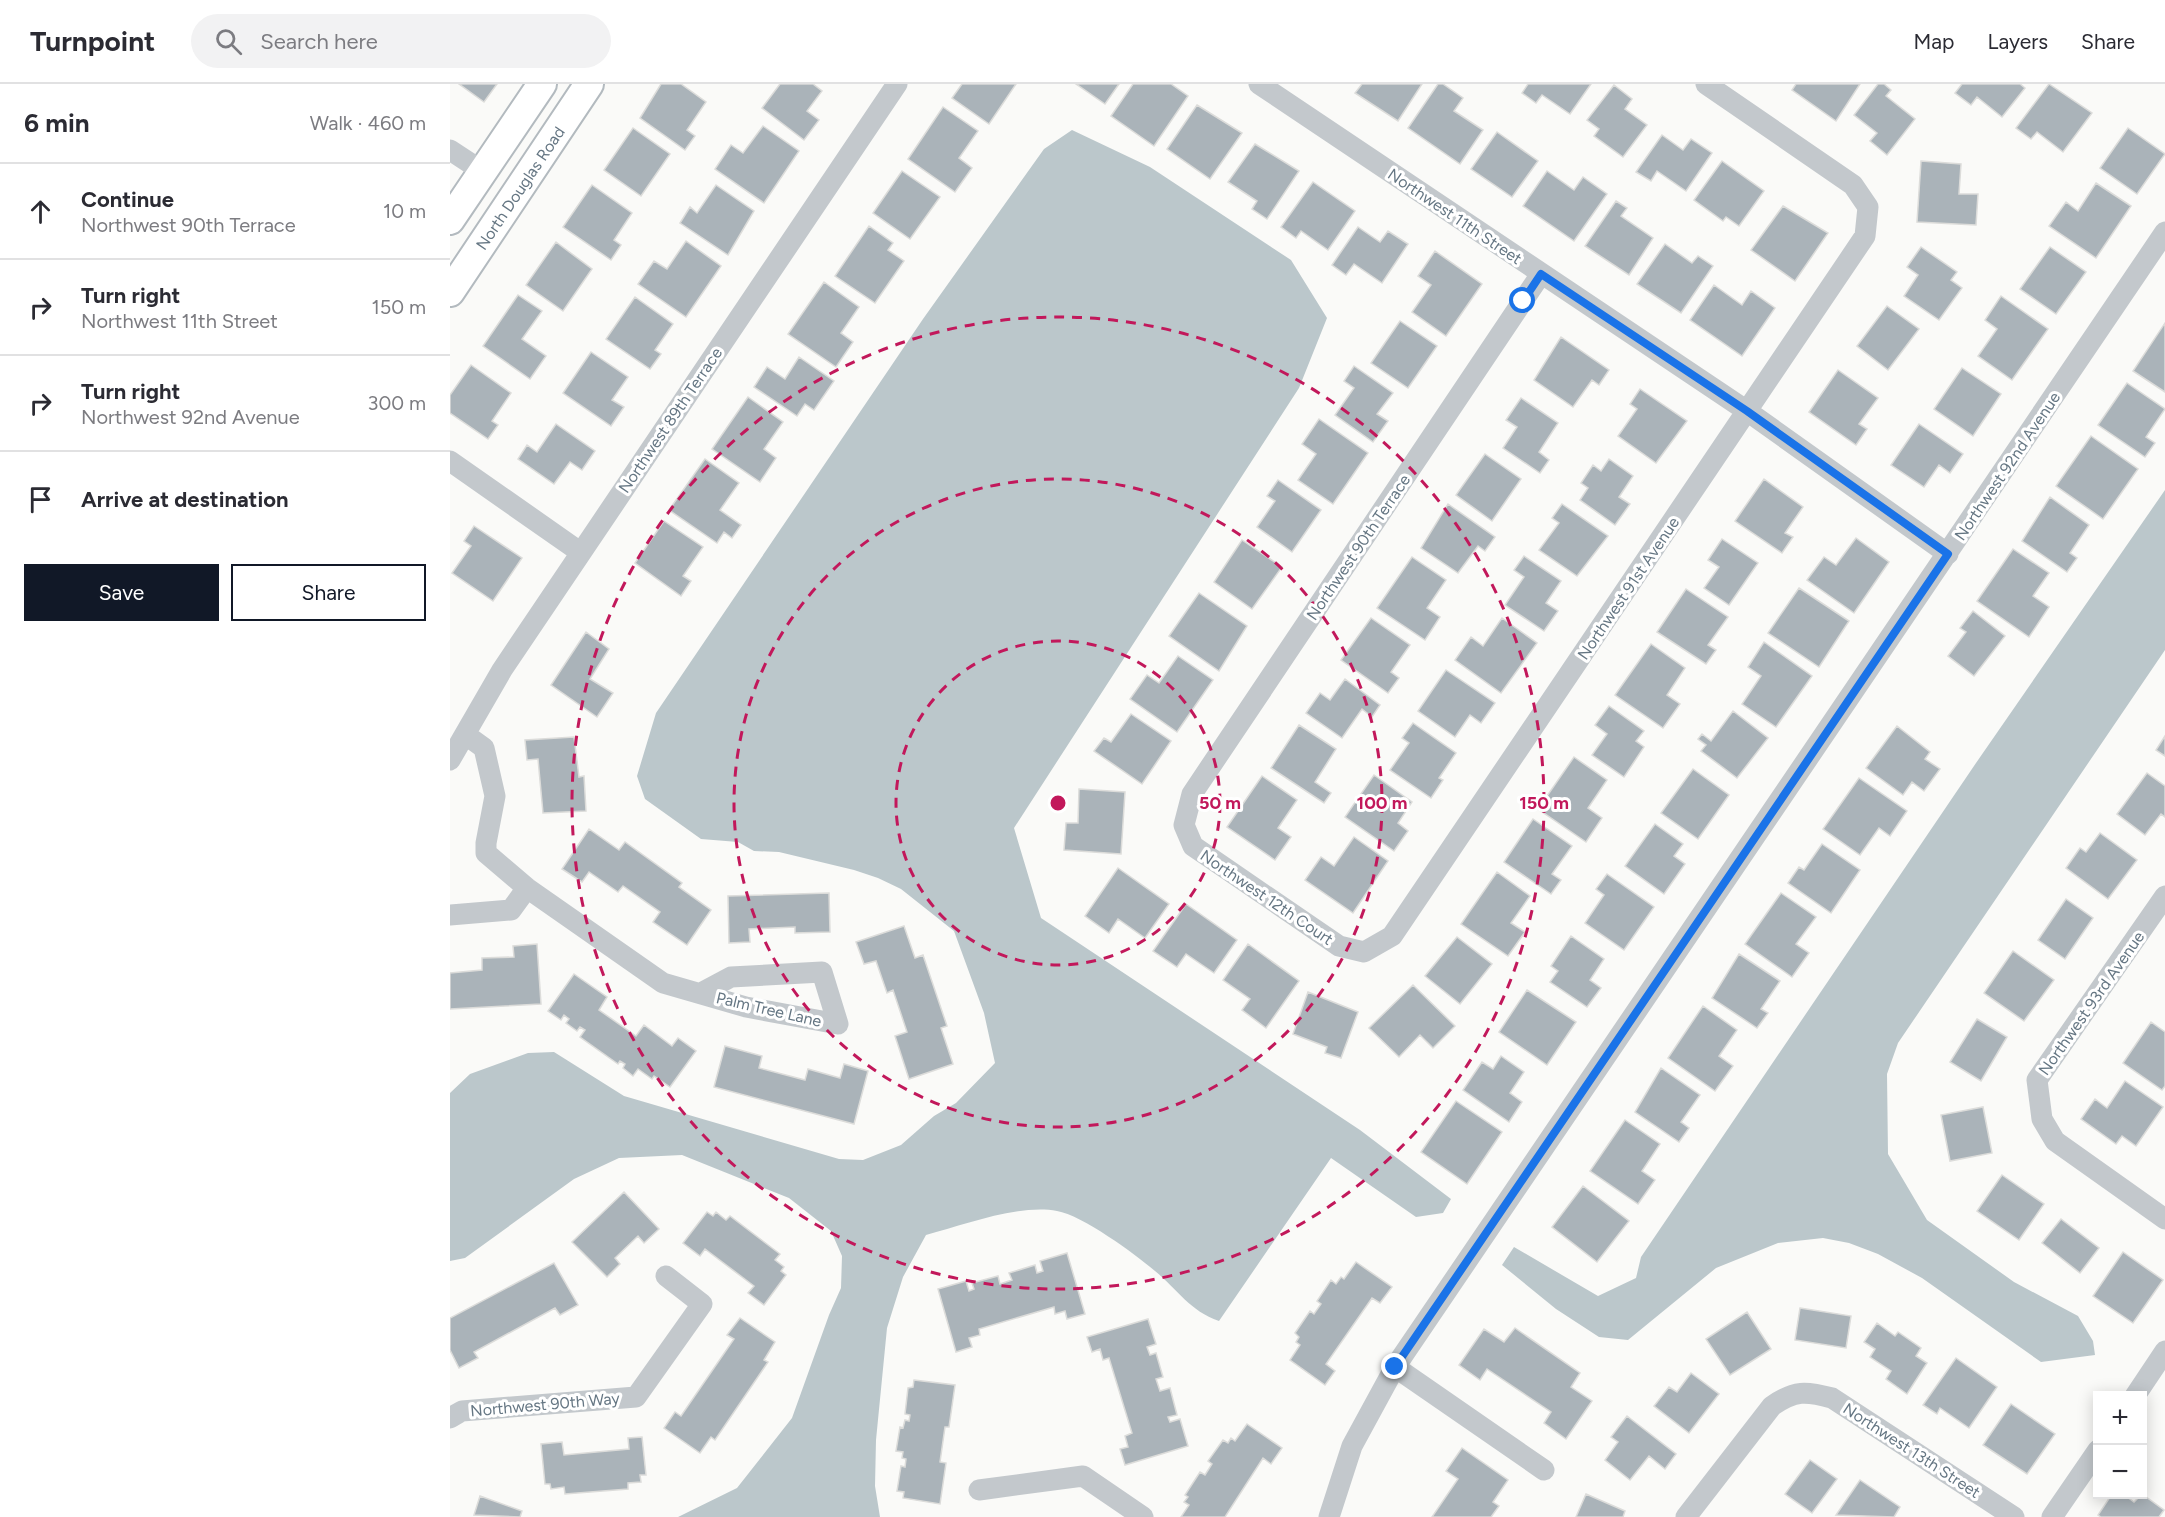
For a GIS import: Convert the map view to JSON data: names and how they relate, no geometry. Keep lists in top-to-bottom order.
{
  "streets": {
    "main road": ["North Douglas Road"],
    "street": [
      "Northwest 11th Street",
      "Northwest 89th Terrace",
      "Northwest 92nd Avenue",
      "Northwest 90th Terrace",
      "Northwest 91st Avenue",
      "Northwest 12th Court",
      "Northwest 93rd Avenue",
      "Palm Tree Lane",
      "Northwest 90th Way",
      "Northwest 13th Street"
    ]
  },
  "crossings": [
    ["Northwest 11th Street", "Northwest 92nd Avenue"],
    ["Northwest 11th Street", "Northwest 90th Terrace"],
    ["Northwest 11th Street", "Northwest 91st Avenue"],
    ["Northwest 89th Terrace", "Palm Tree Lane"],
    ["Northwest 90th Terrace", "Northwest 12th Court"],
    ["Northwest 91st Avenue", "Northwest 12th Court"]
  ],
  "page": {
    "header": "Turnpoint",
    "search": "Search here",
    "nav": ["Map", "Layers", "Share"],
    "heading": ["6 min", "Walk · 460 m"],
    "list": [
      ["Continue", "Northwest 90th Terrace", "10 m"],
      ["Turn right", "Northwest 11th Street", "150 m"],
      ["Turn right", "Northwest 92nd Avenue", "300 m"],
      "Arrive at destination"
    ],
    "buttons": ["Save", "Share"],
    "map_buttons": ["+", "−"]
  },
  "rings": ["50 m", "100 m", "150 m"]
}
